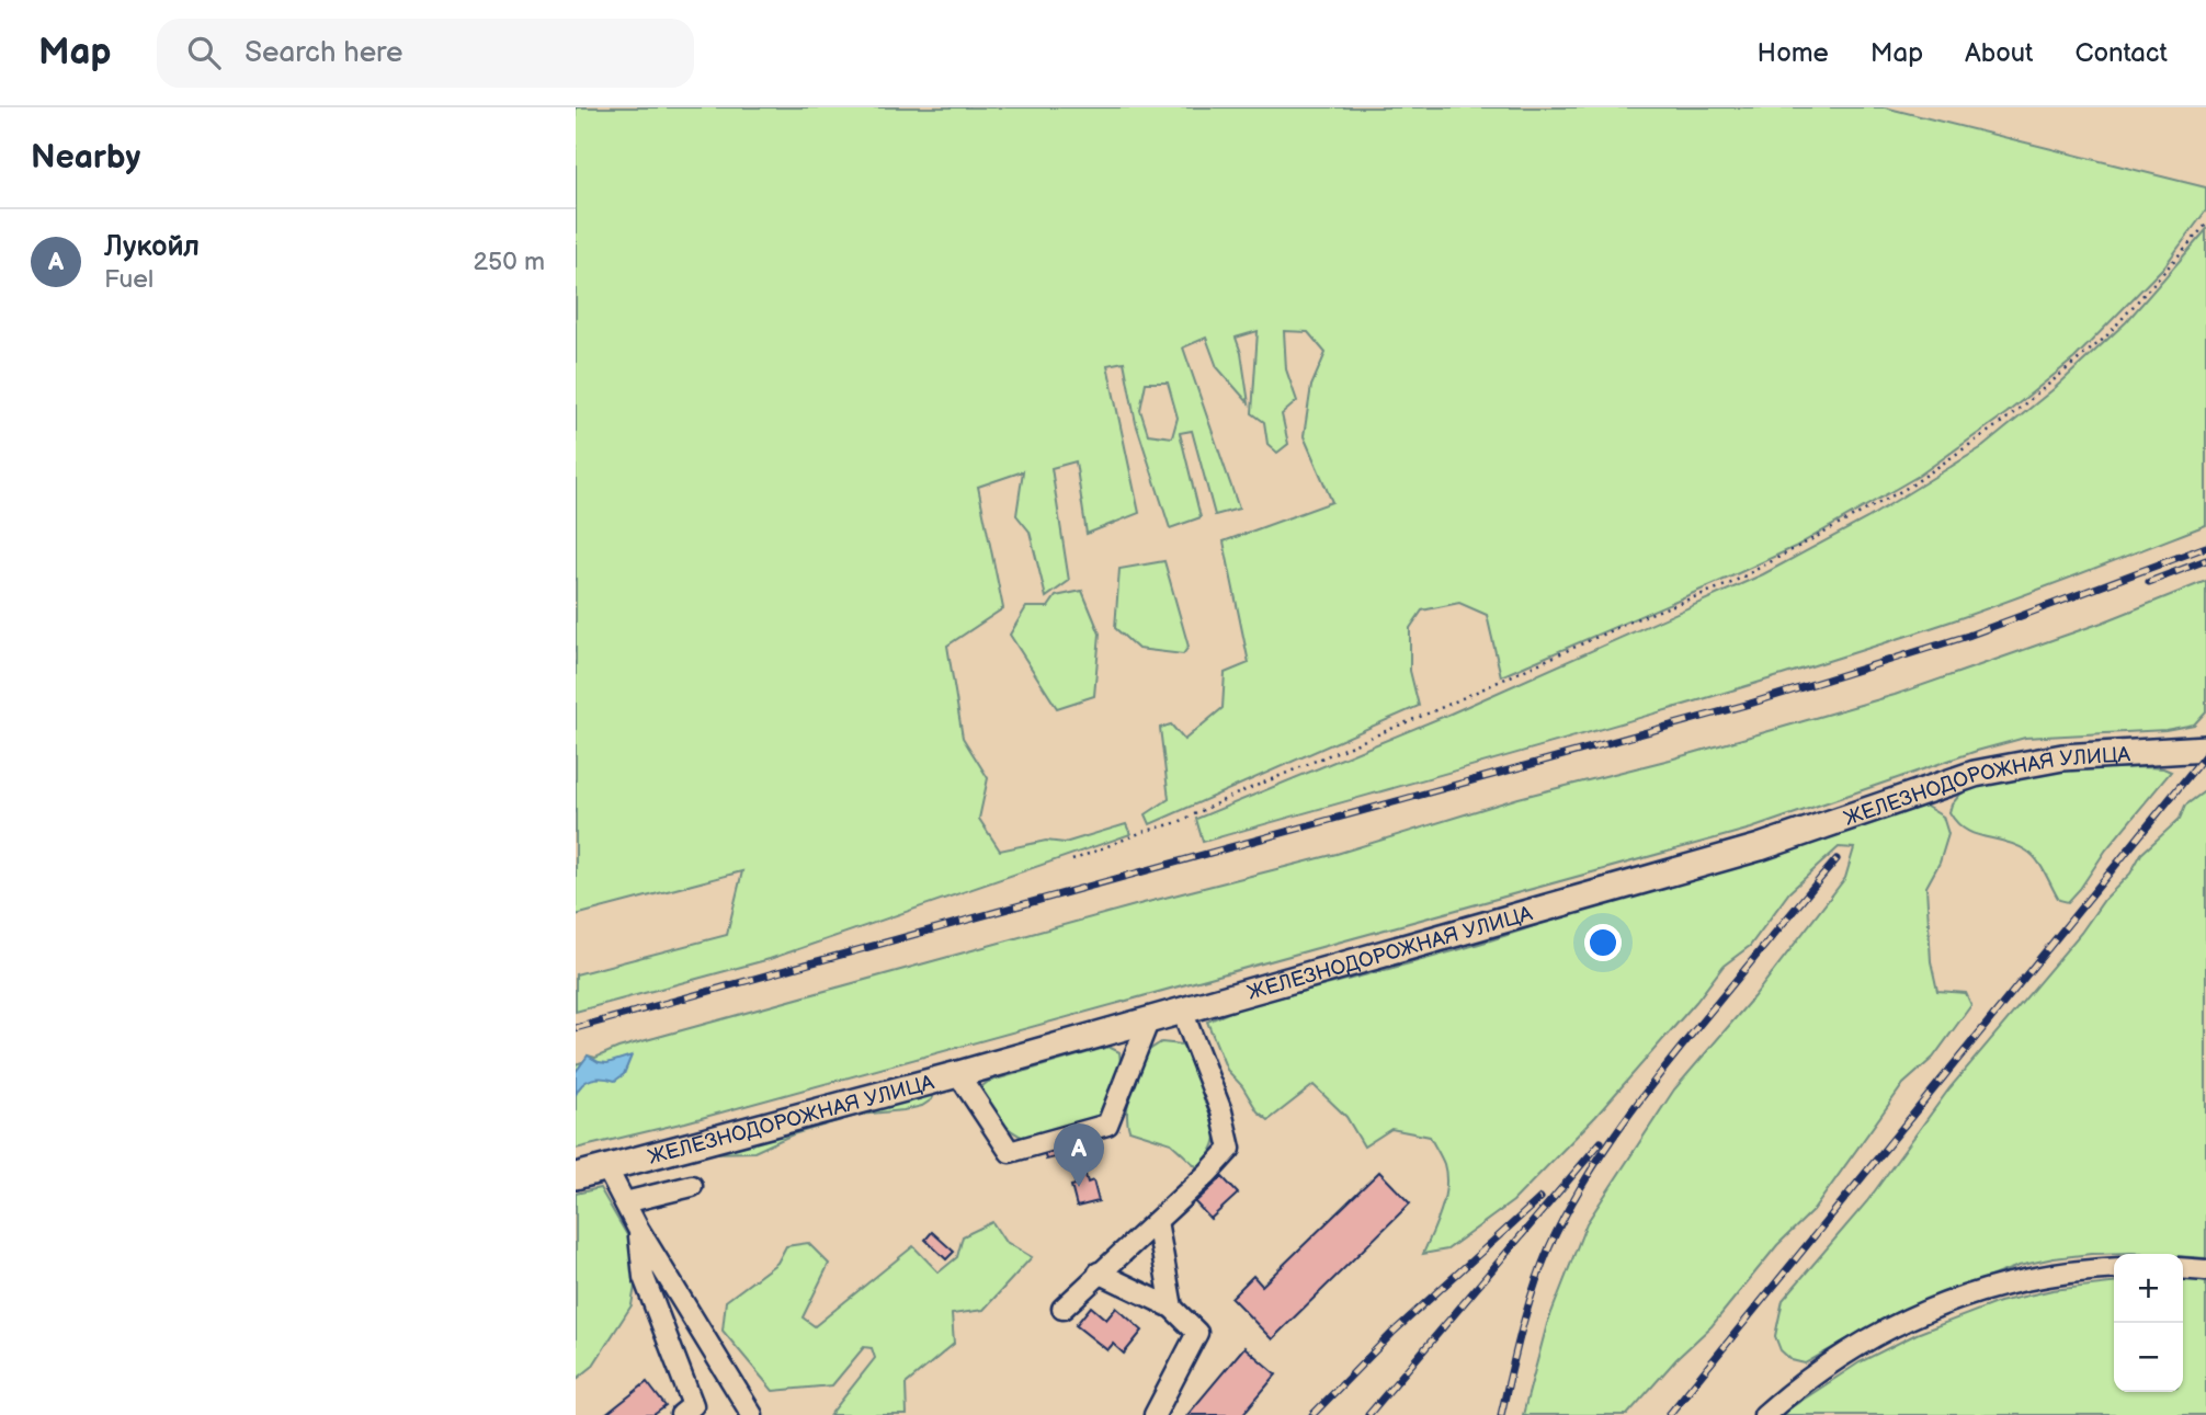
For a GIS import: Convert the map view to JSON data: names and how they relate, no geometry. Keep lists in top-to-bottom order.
{
  "streets": {
    "main road": ["ЖЕЛЕЗНОДОРОЖНАЯ УЛИЦА"]
  },
  "page": {
    "header": "Map",
    "search": "Search here",
    "nav": [
      "Home",
      "Map",
      "About",
      "Contact"
    ],
    "heading": "Nearby",
    "list": [
      {
        "mark": "A",
        "name": "Лукойл",
        "note": "Fuel",
        "value": "250 m"
      }
    ],
    "pins": "A",
    "map_buttons": ["+", "−"]
  }
}
